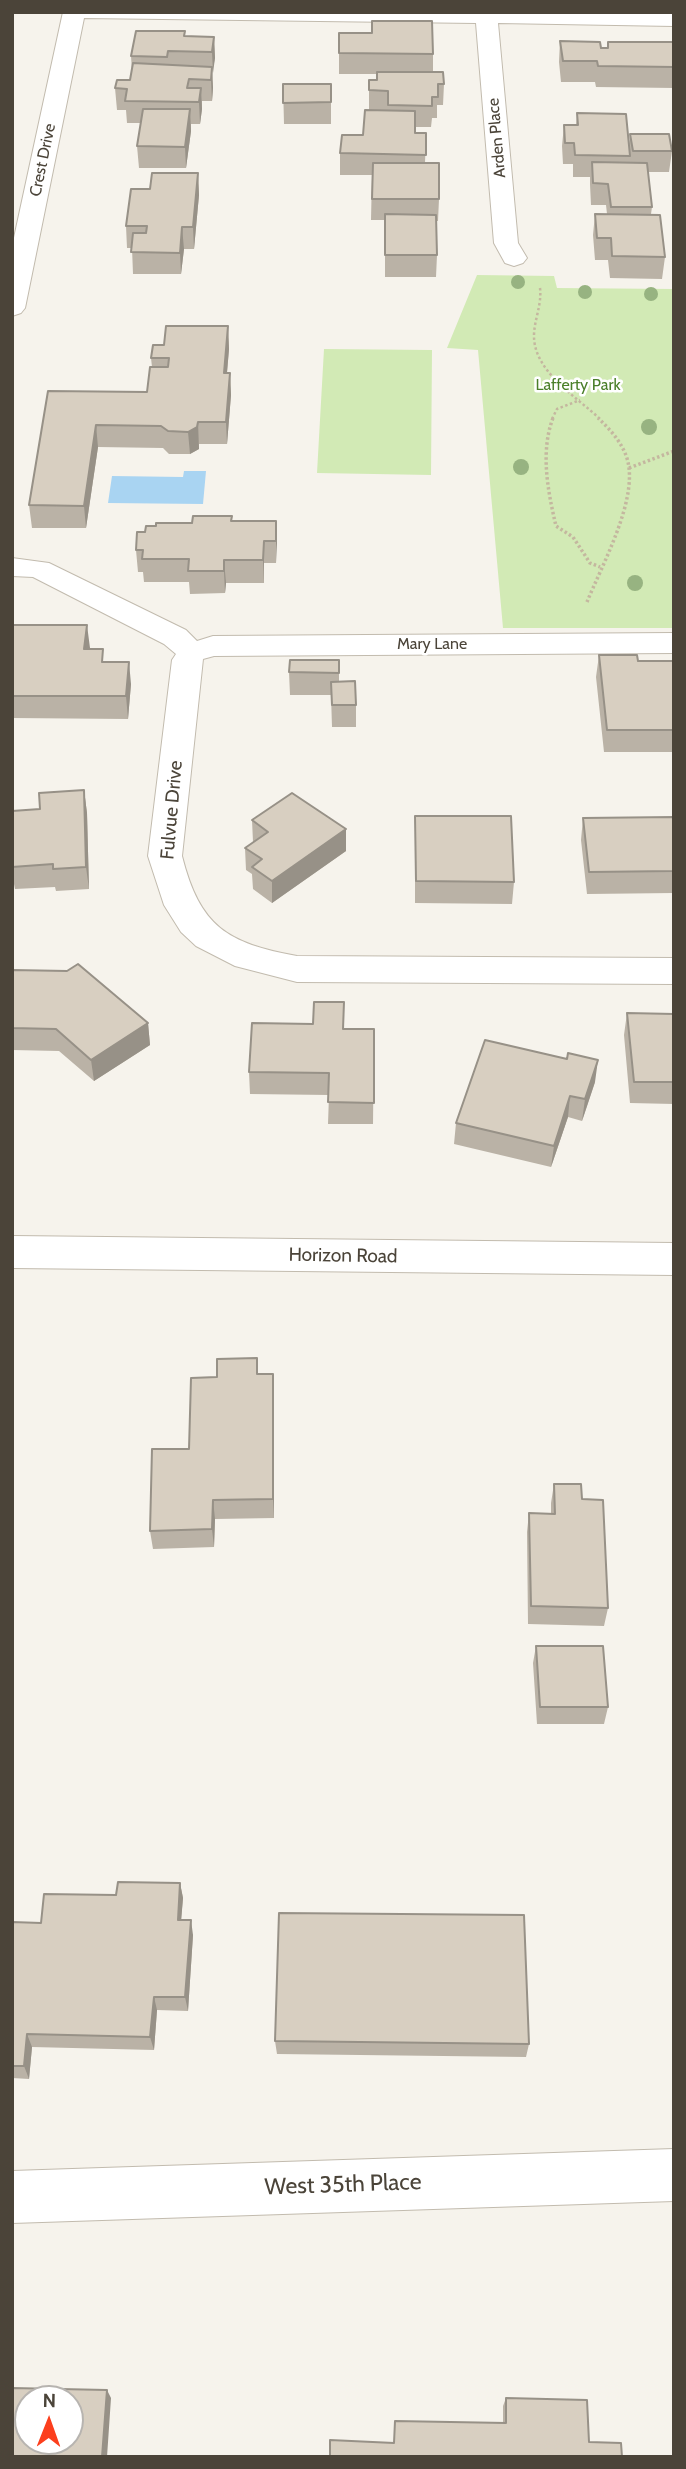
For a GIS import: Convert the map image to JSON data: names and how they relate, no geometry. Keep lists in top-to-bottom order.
{
  "streets": {
    "street": [
      "Arden Place",
      "Crest Drive",
      "Mary Lane",
      "Fulvue Drive",
      "Horizon Road",
      "West 35th Place"
    ]
  },
  "crossings": [
    ["Mary Lane", "Fulvue Drive"]
  ],
  "parks": ["Lafferty Park"],
  "north": "top"
}
